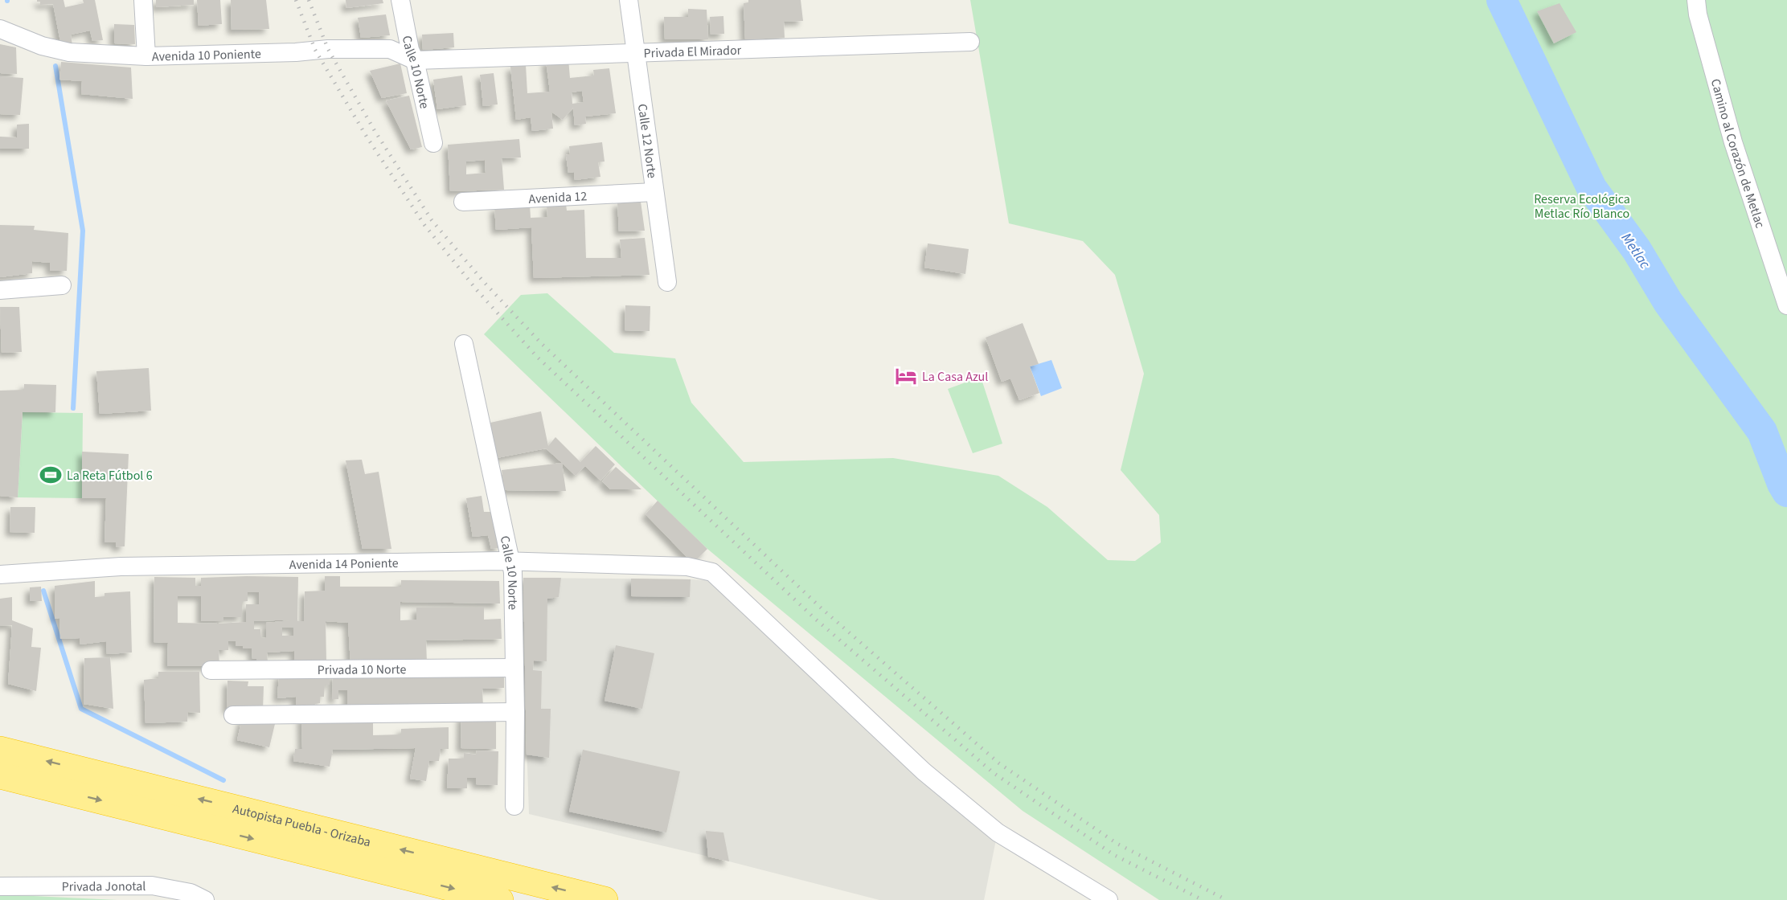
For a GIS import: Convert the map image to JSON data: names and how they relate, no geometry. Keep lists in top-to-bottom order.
{
  "streets": {
    "highway": ["Autopista Puebla - Orizaba"],
    "street": [
      "Privada El Mirador",
      "Avenida 10 Poniente",
      "Calle 10 Norte",
      "Calle 12 Norte",
      "Camino al Corazón de Metlac",
      "Avenida 12",
      "Avenida 14 Poniente",
      "Privada 10 Norte",
      "Privada Jonotal"
    ]
  },
  "crossings": [
    ["Privada El Mirador", "Avenida 10 Poniente"],
    ["Privada El Mirador", "Calle 10 Norte"],
    ["Privada El Mirador", "Calle 12 Norte"],
    ["Avenida 10 Poniente", "Calle 10 Norte"],
    ["Calle 10 Norte", "Avenida 14 Poniente"],
    ["Calle 10 Norte", "Privada 10 Norte"],
    ["Calle 12 Norte", "Avenida 12"]
  ],
  "water": ["Metlac"],
  "parks": ["Reserva Ecológica Metlac Río Blanco"],
  "places": {
    "hotel": ["La Casa Azul"],
    "sports": ["La Reta Fútbol 6"]
  }
}
